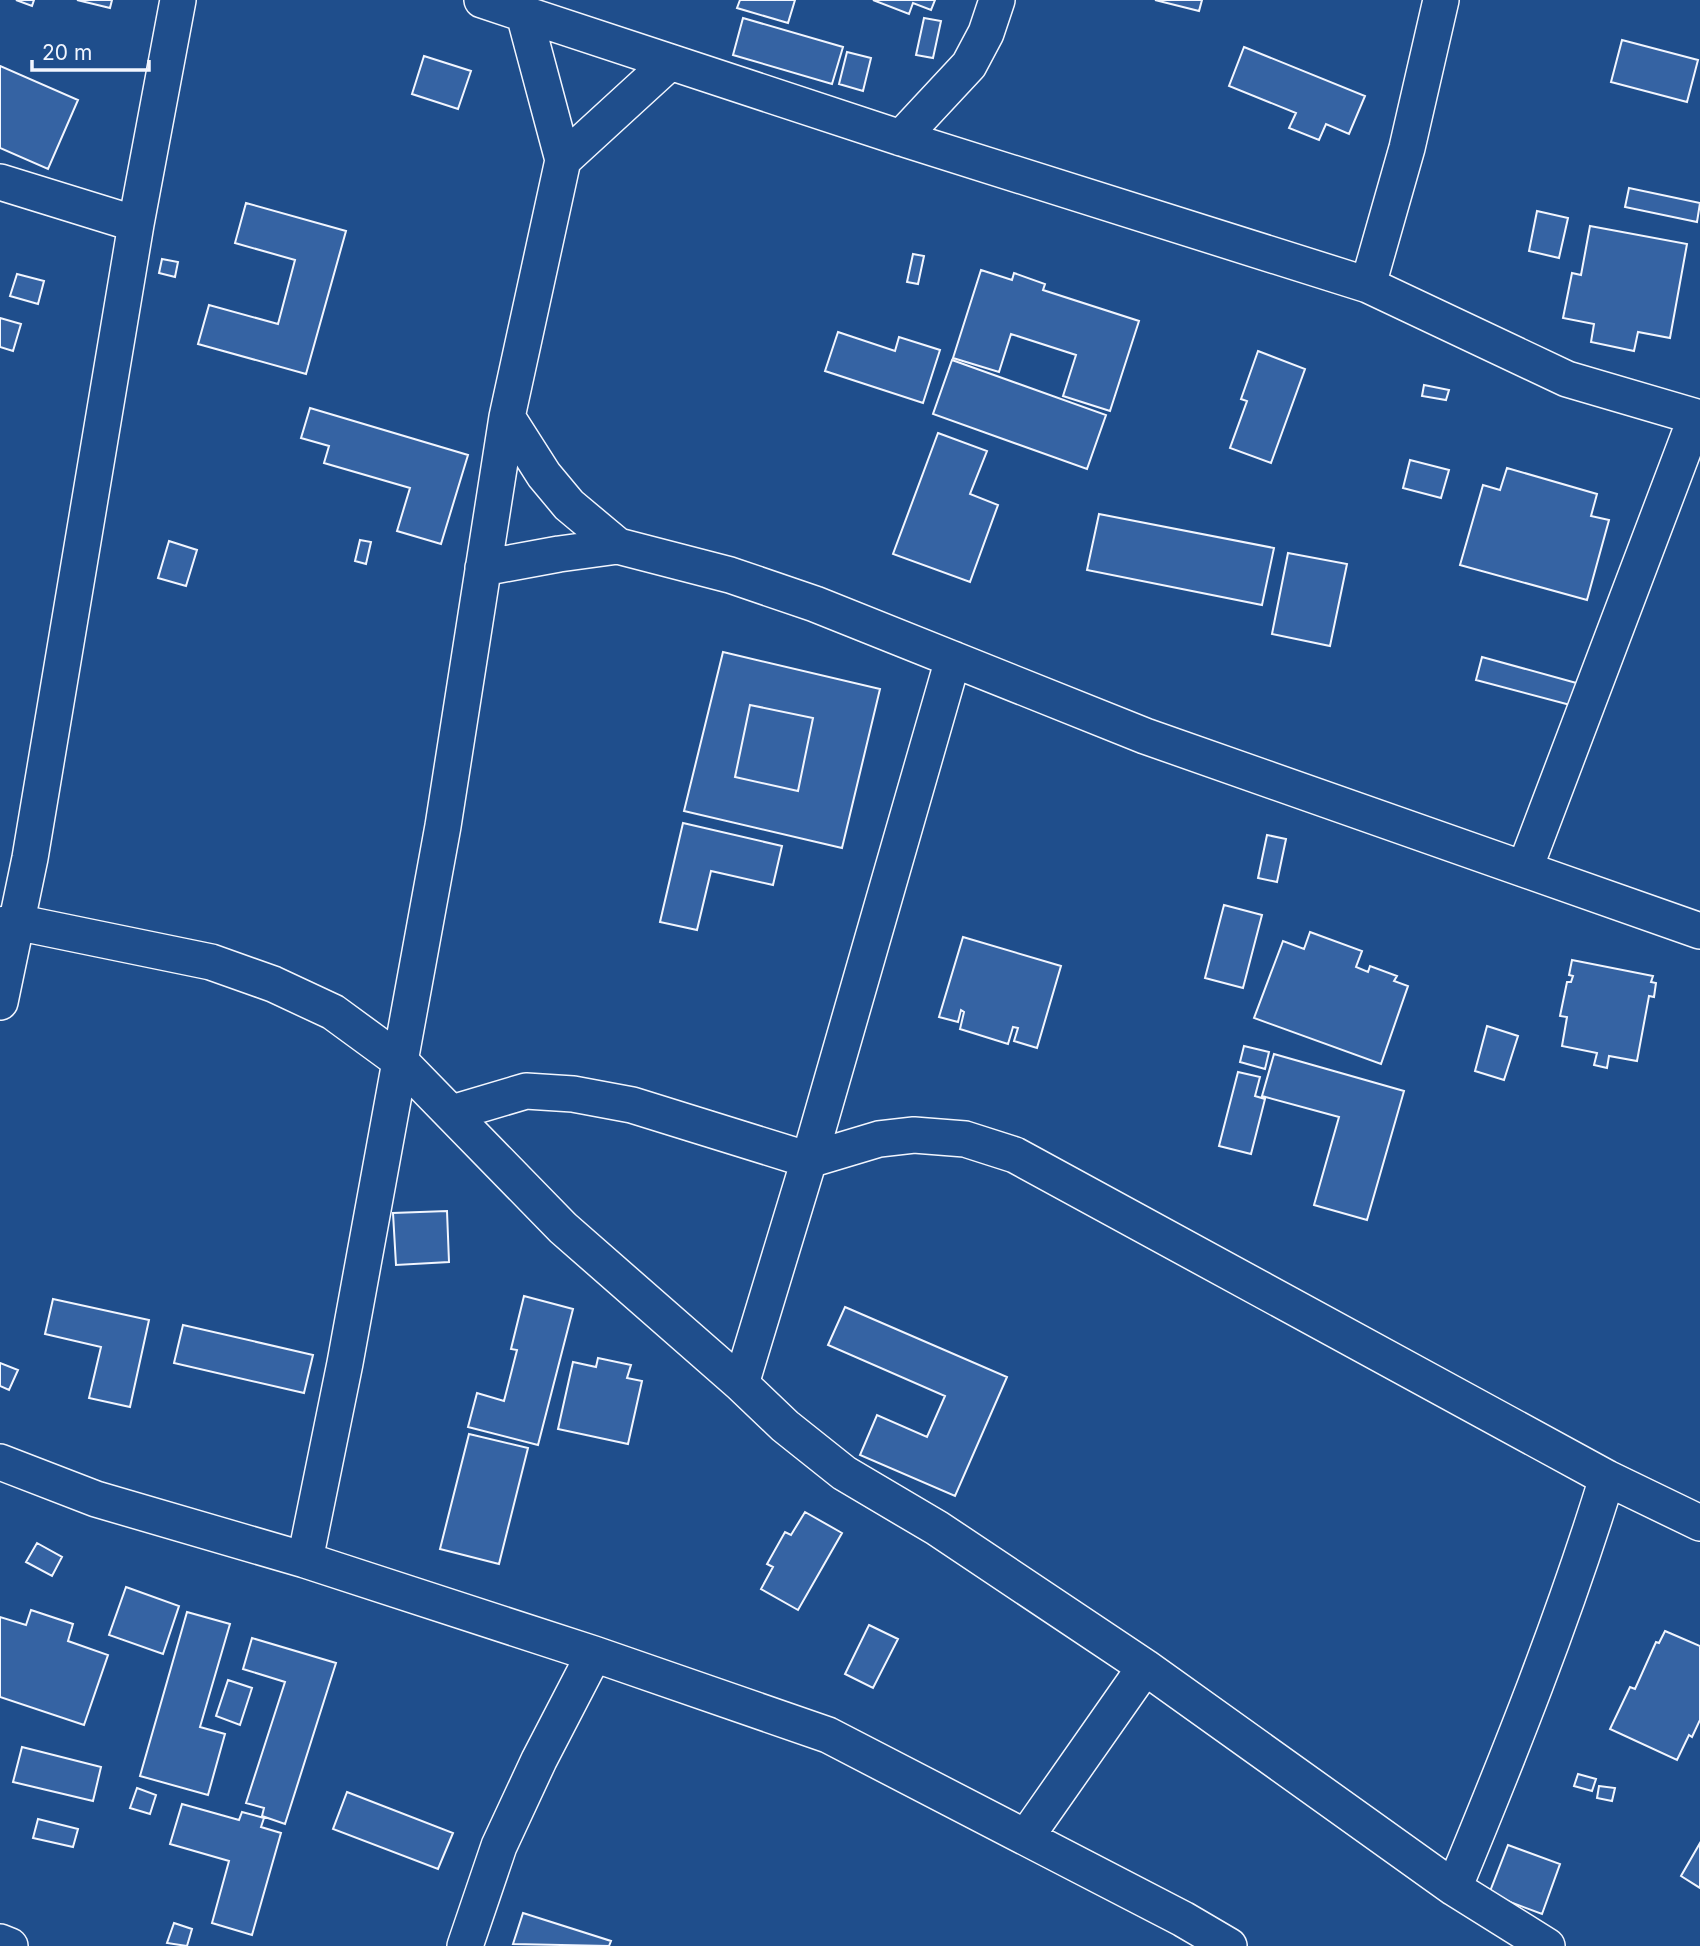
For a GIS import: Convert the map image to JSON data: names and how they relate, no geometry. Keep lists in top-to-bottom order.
{
  "scale_bar": "20 m"
}
